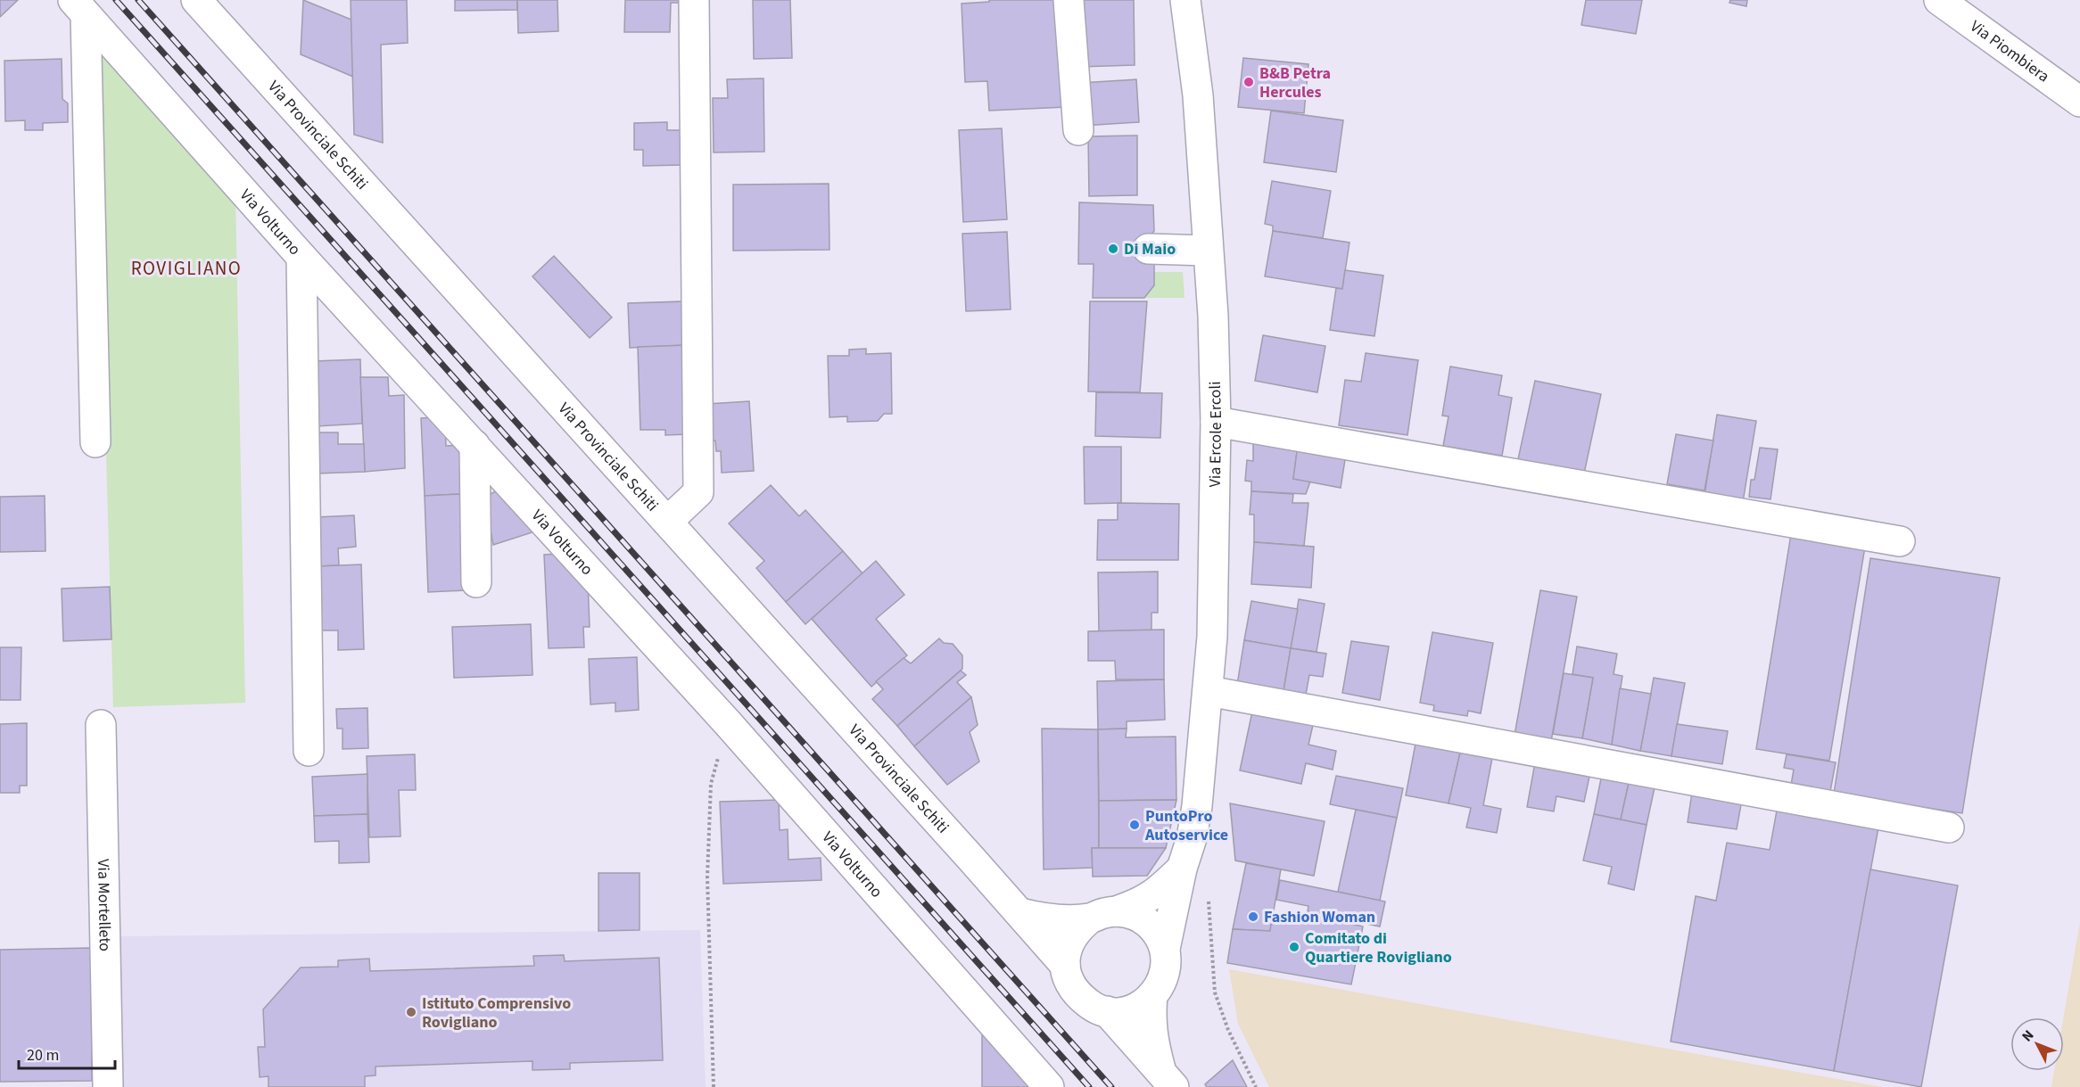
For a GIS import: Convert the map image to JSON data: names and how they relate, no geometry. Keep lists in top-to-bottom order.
{
  "streets": {
    "street": [
      "Via Piombiera",
      "Via Provinciale Schiti",
      "Via Volturno",
      "Via Ercole Ercoli",
      "Via Mortelleto"
    ]
  },
  "crossings": [
    ["Via Provinciale Schiti", "Via Ercole Ercoli"]
  ],
  "districts": ["ROVIGLIANO"],
  "places": [
    "B&B Petra Hercules",
    "Di Maio",
    "PuntoPro Autoservice",
    "Fashion Woman",
    "Comitato di Quartiere Rovigliano",
    "Istituto Comprensivo Rovigliano"
  ],
  "scale_bar": "20 m",
  "north": "top left"
}
